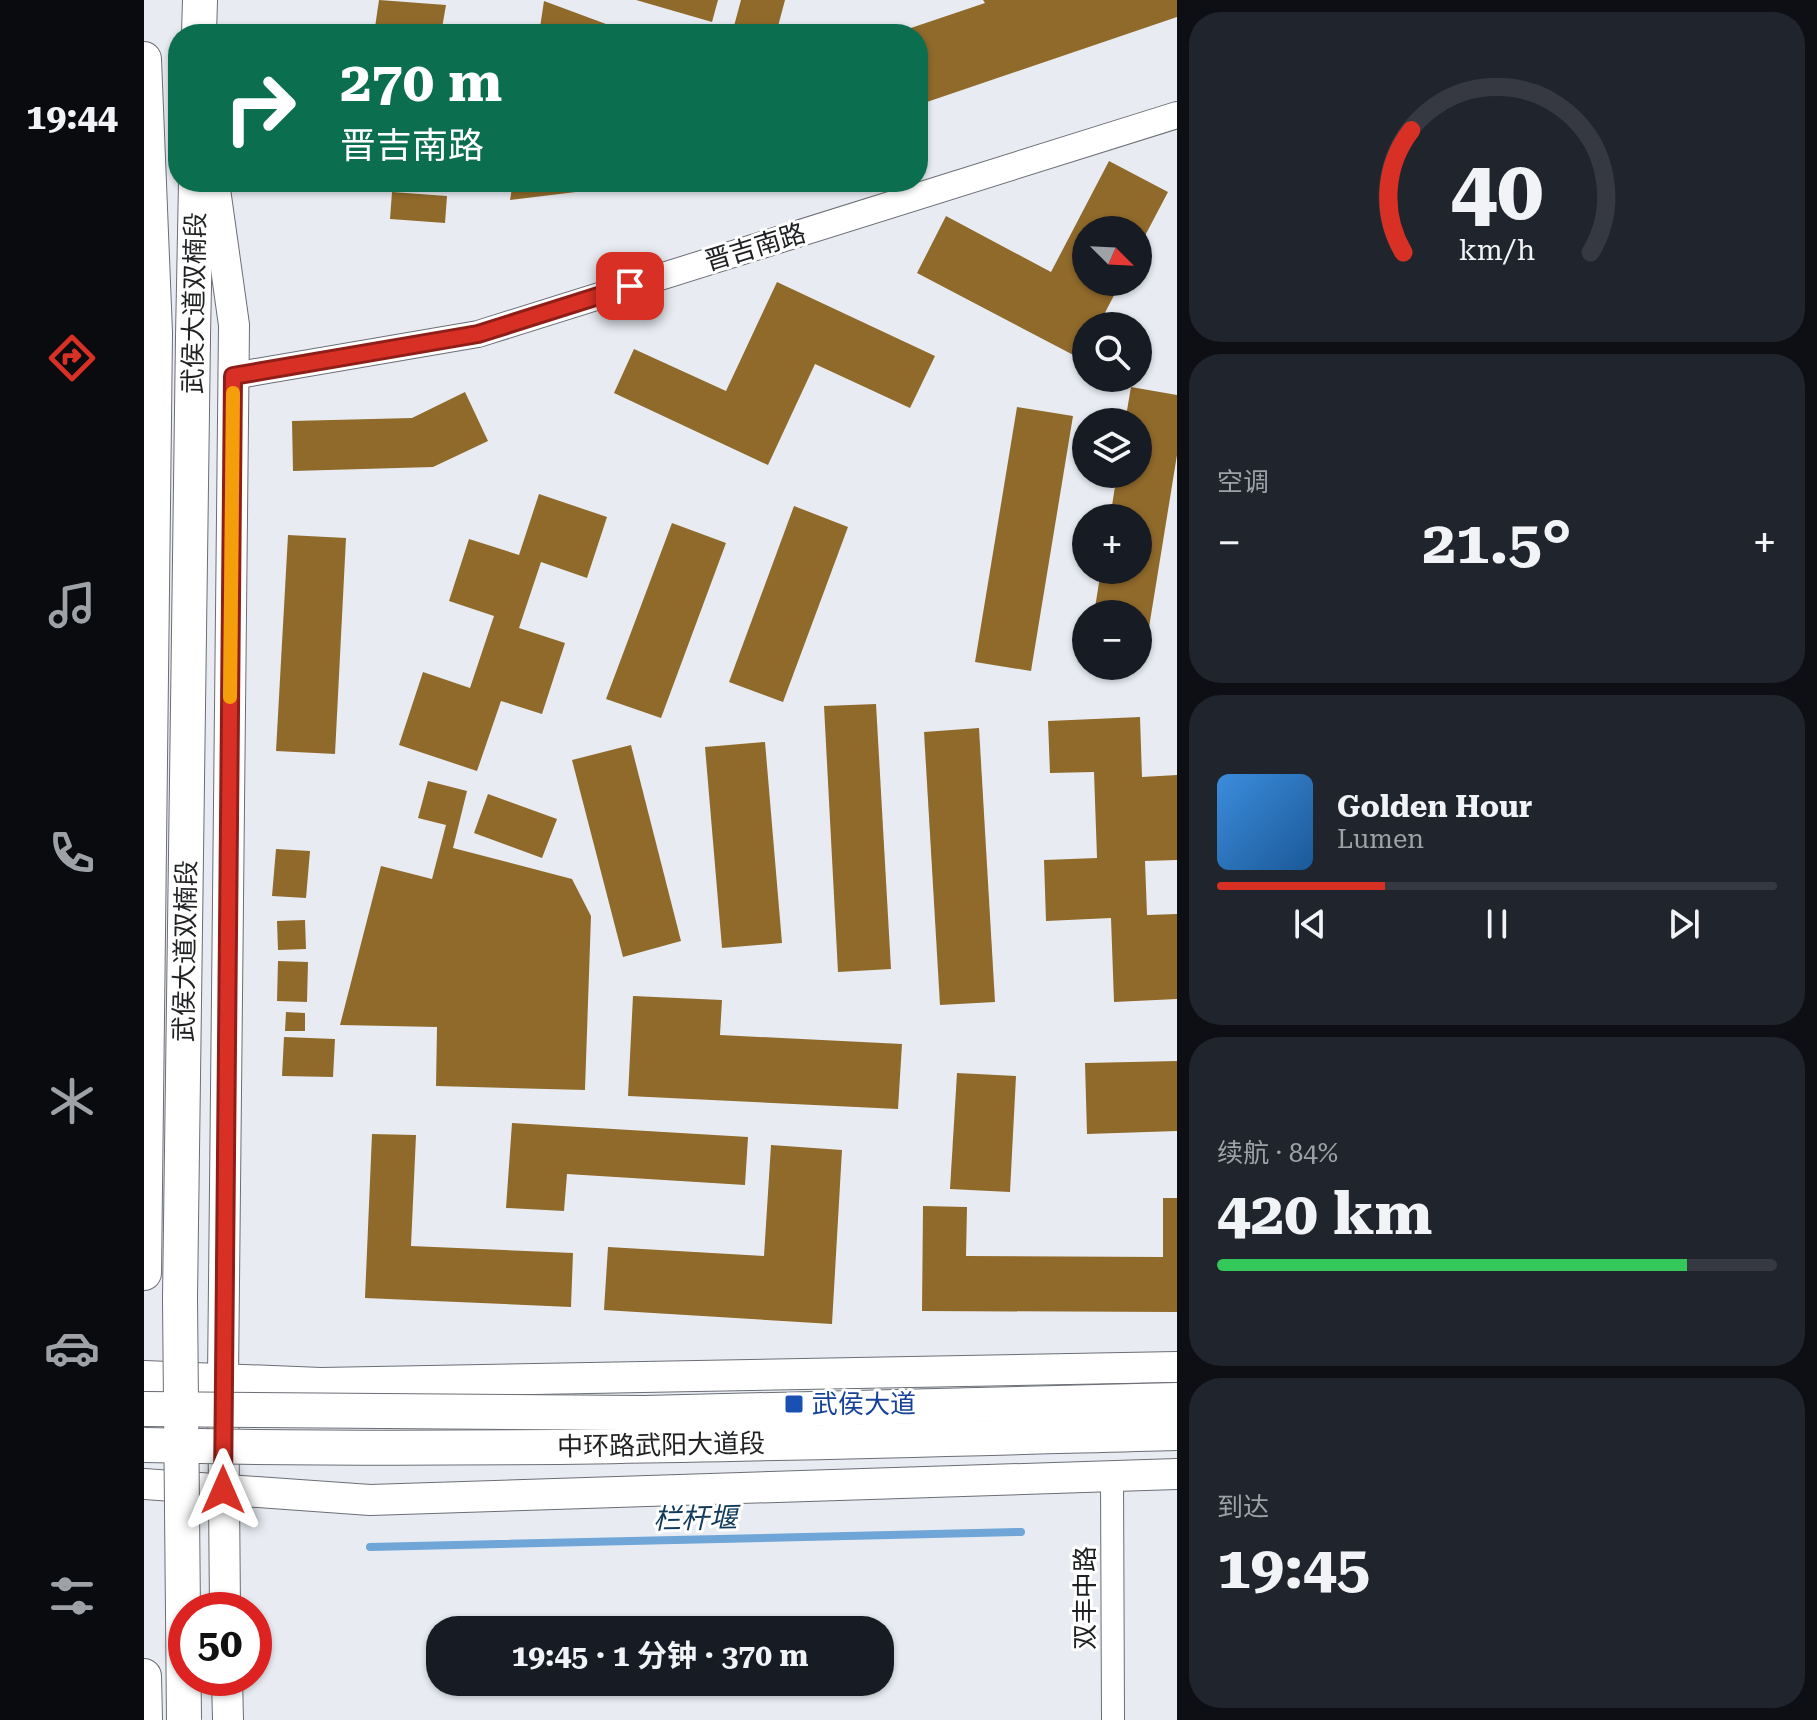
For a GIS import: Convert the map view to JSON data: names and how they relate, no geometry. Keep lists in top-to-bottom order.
{
  "streets": {
    "main road": ["武侯大道双楠段", "中环路武阳大道段"],
    "street": ["晋吉南路", "双丰中路"]
  },
  "water": ["栏杆堰"],
  "places": {
    "transit": ["武侯大道"]
  },
  "north": "bottom right",
  "page": {
    "tabs": "19:44",
    "turn": ["270 m", "晋吉南路"],
    "map_buttons": ["+", "−"],
    "tile": [
      "空调",
      ["续航 · 84%", "420 km"],
      ["到达", "19:45"]
    ],
    "heat": ["−", "21.5°", "+"],
    "song": ["Golden Hour", "Lumen"],
    "limit": "50",
    "trip": "19:45 · 1 分钟 · 370 m",
    "gauge": ["40", "km/h"]
  }
}
